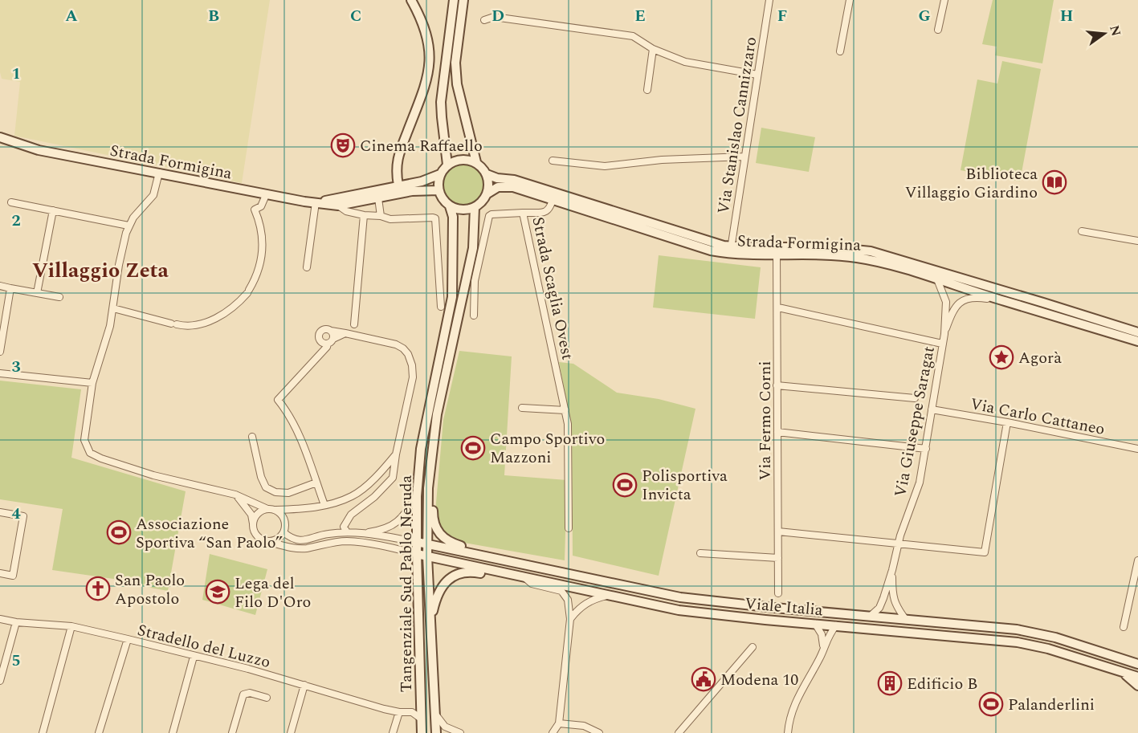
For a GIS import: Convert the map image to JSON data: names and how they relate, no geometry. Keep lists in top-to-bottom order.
{
  "streets": {
    "main road": ["Strada Formigina", "Tangenziale Sud Pablo Neruda", "Viale Italia"],
    "street": [
      "Via Stanislao Cannizzaro",
      "Strada Scaglia Ovest",
      "Via Carlo Cattaneo",
      "Via Fermo Corni",
      "Via Giuseppe Saragat",
      "Stradello del Luzzo"
    ]
  },
  "crossings": [
    ["Via Stanislao Cannizzaro", "Strada Formigina"],
    ["Strada Formigina", "Strada Scaglia Ovest"],
    ["Strada Formigina", "Via Fermo Corni"],
    ["Strada Formigina", "Via Giuseppe Saragat"],
    ["Strada Formigina", "Tangenziale Sud Pablo Neruda"],
    ["Via Carlo Cattaneo", "Via Giuseppe Saragat"],
    ["Via Giuseppe Saragat", "Viale Italia"],
    ["Tangenziale Sud Pablo Neruda", "Viale Italia"],
    ["Tangenziale Sud Pablo Neruda", "Stradello del Luzzo"]
  ],
  "districts": ["Villaggio Zeta"],
  "places": {
    "theatre": ["Cinema Raffaello"],
    "library": ["Biblioteca Villaggio Giardino"],
    "place": ["Agorà"],
    "sports": [
      "Campo Sportivo Mazzoni",
      "Polisportiva Invicta",
      "Associazione Sportiva “San Paolo”",
      "Palanderlini"
    ],
    "church": ["San Paolo Apostolo"],
    "school or university": ["Lega del Filo D'Oro"],
    "public building": ["Modena 10"],
    "building": ["Edificio B"]
  },
  "north": "right",
  "grid": {
    "columns": [
      "A",
      "B",
      "C",
      "D",
      "E",
      "F",
      "G",
      "H"
    ],
    "rows": [
      "1",
      "2",
      "3",
      "4",
      "5"
    ]
  }
}
